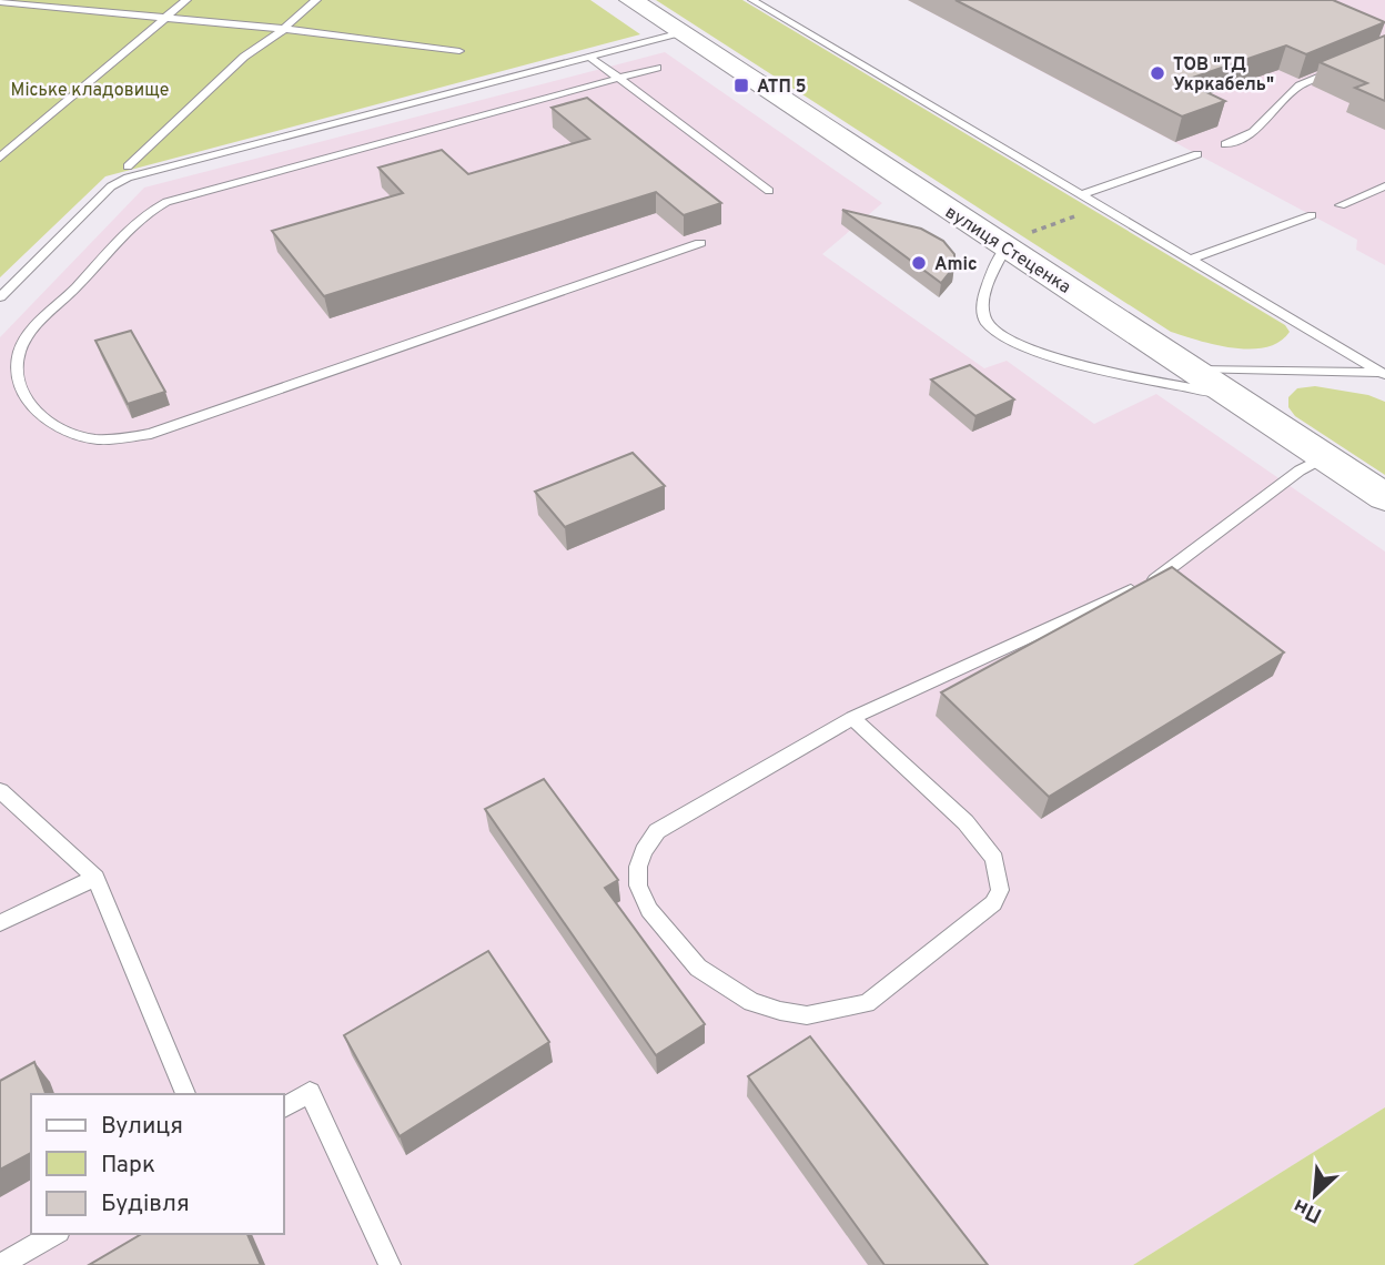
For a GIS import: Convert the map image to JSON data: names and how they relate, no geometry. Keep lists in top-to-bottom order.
{
  "streets": {
    "main road": ["вулиця Стеценка"]
  },
  "parks": ["Міське кладовище"],
  "places": {
    "other": ["ТОВ \"ТД Укркабель\"", "Amic"],
    "transit": ["АТП 5"]
  },
  "legend": ["Вулиця", "Парк", "Будівля"],
  "north": "bottom left"
}
